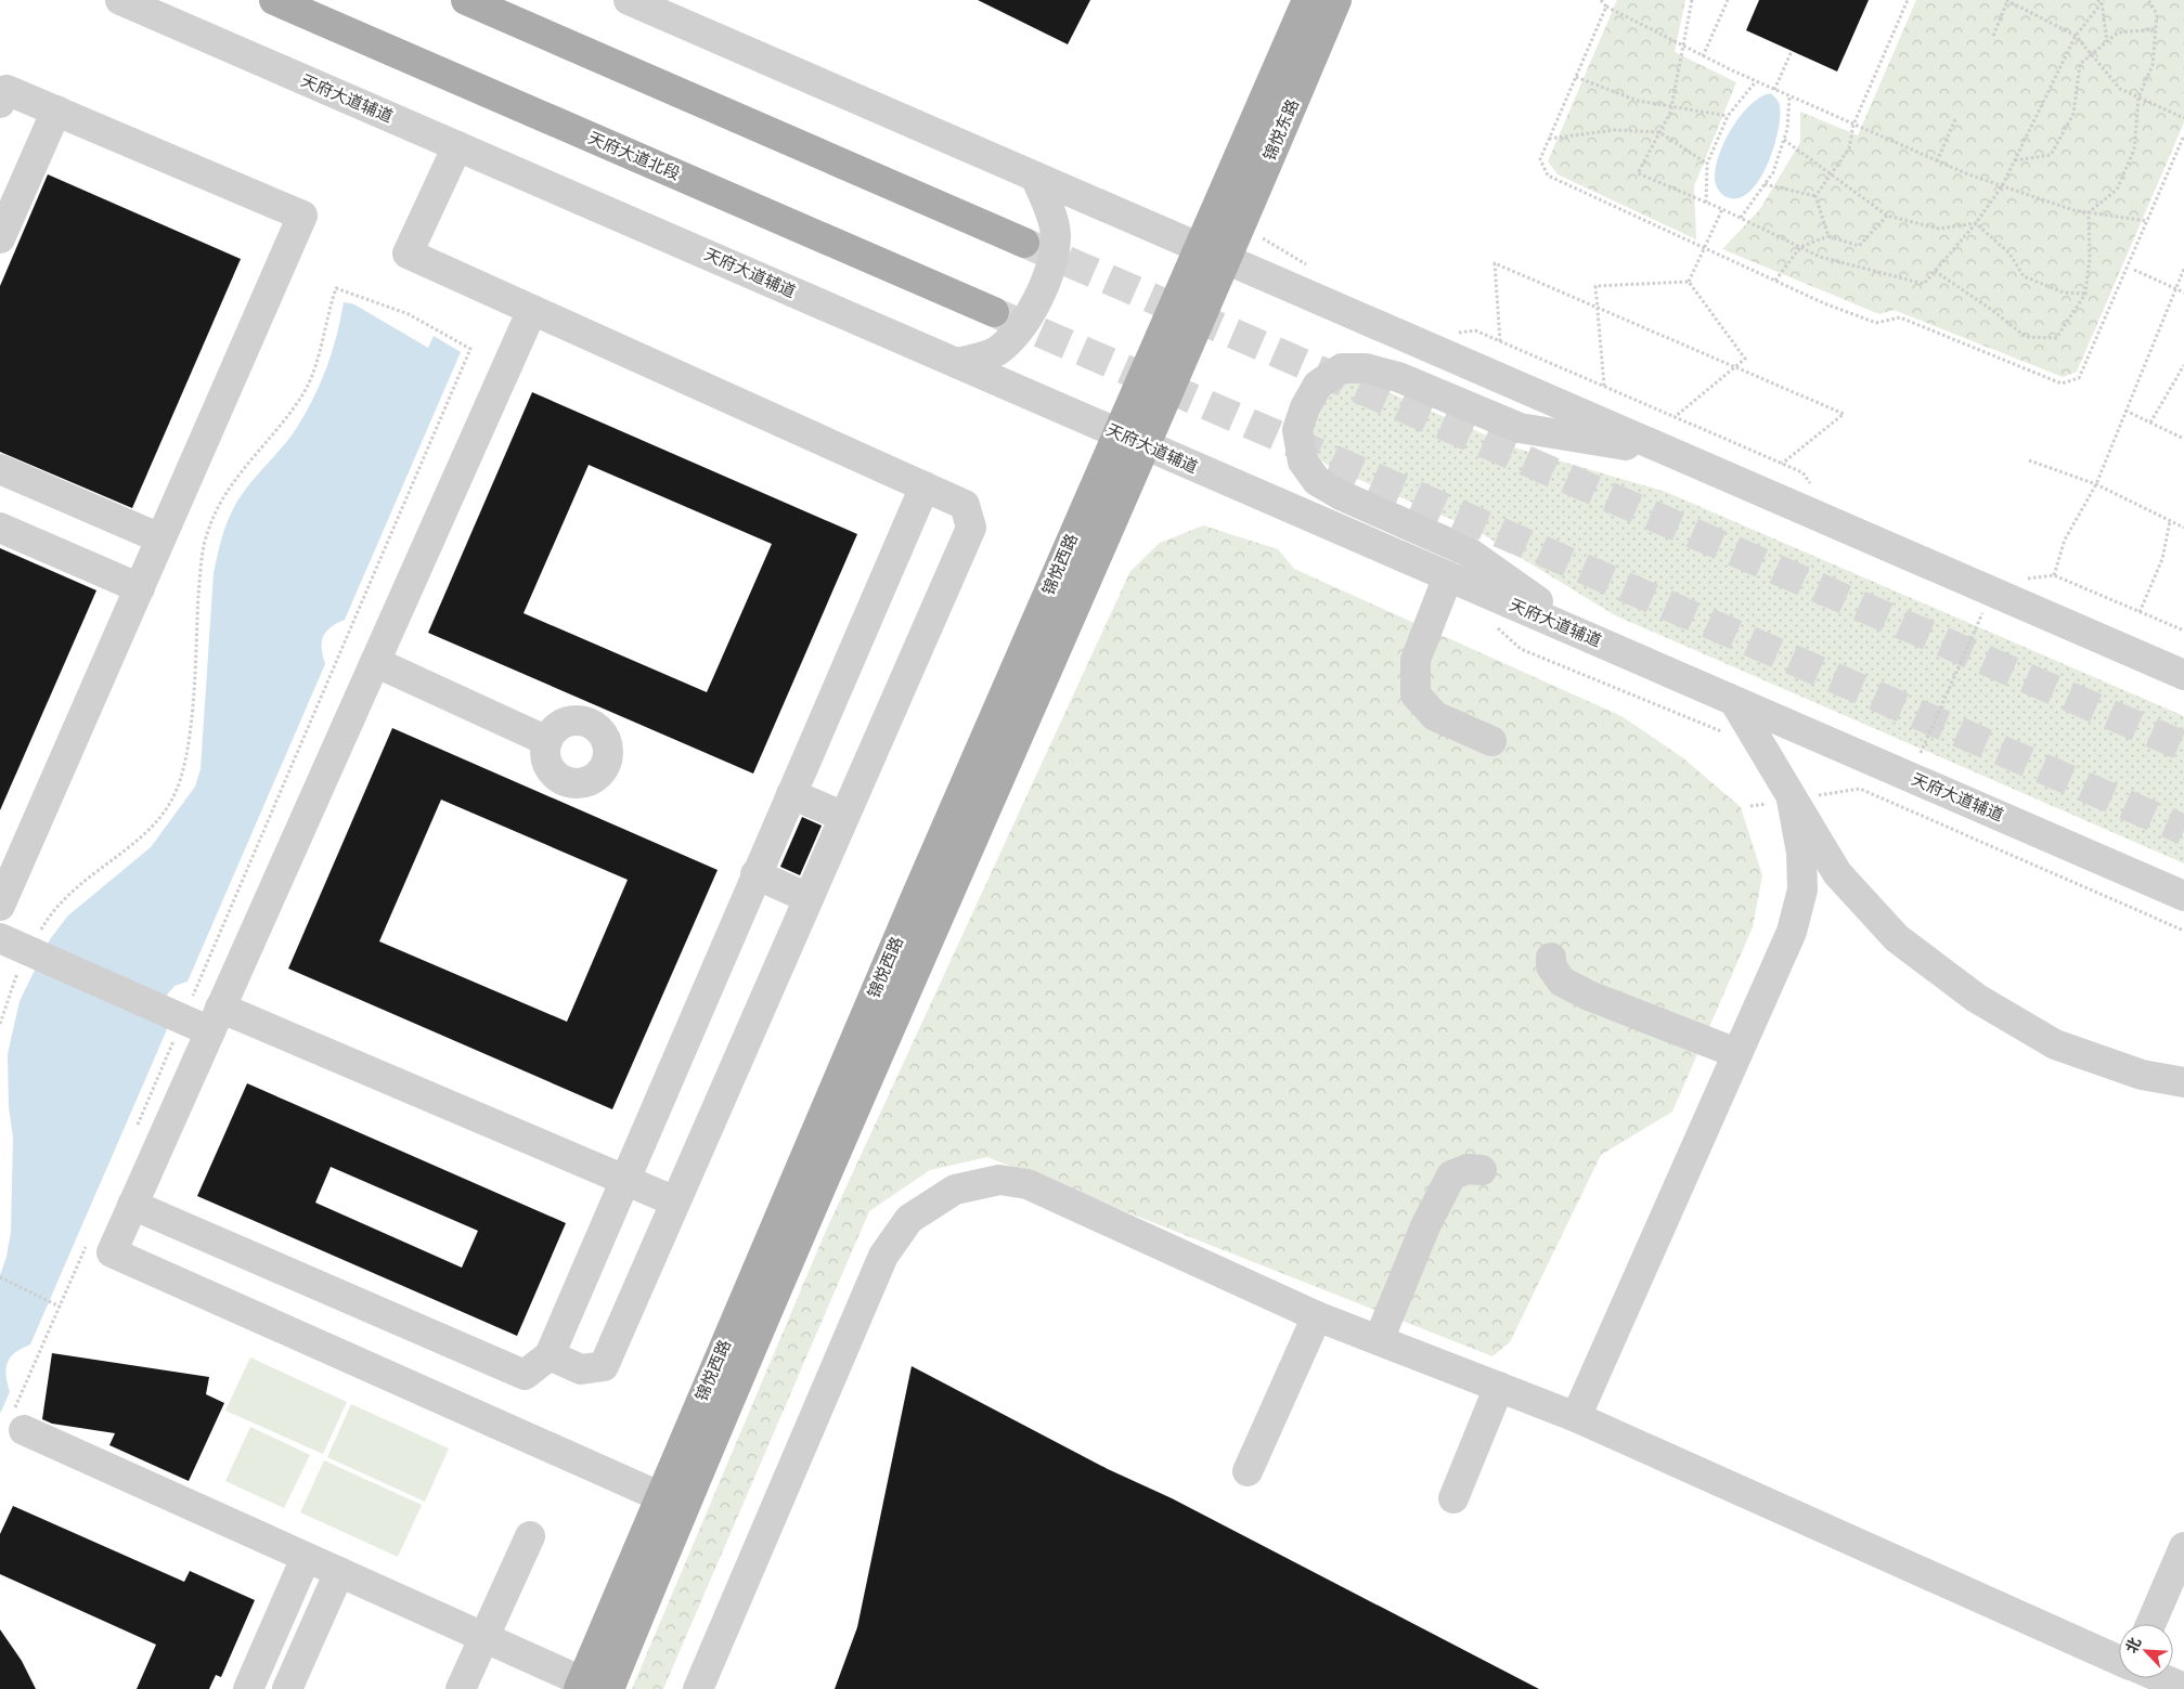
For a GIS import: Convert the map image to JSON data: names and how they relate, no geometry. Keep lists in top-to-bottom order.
{
  "streets": {
    "main road": ["锦悦东路", "天府大道北段", "锦悦西路"],
    "street": ["天府大道辅道"]
  },
  "crossings": [
    ["天府大道辅道", "锦悦西路"],
    ["锦悦东路", "锦悦西路"]
  ],
  "north": "top left"
}
